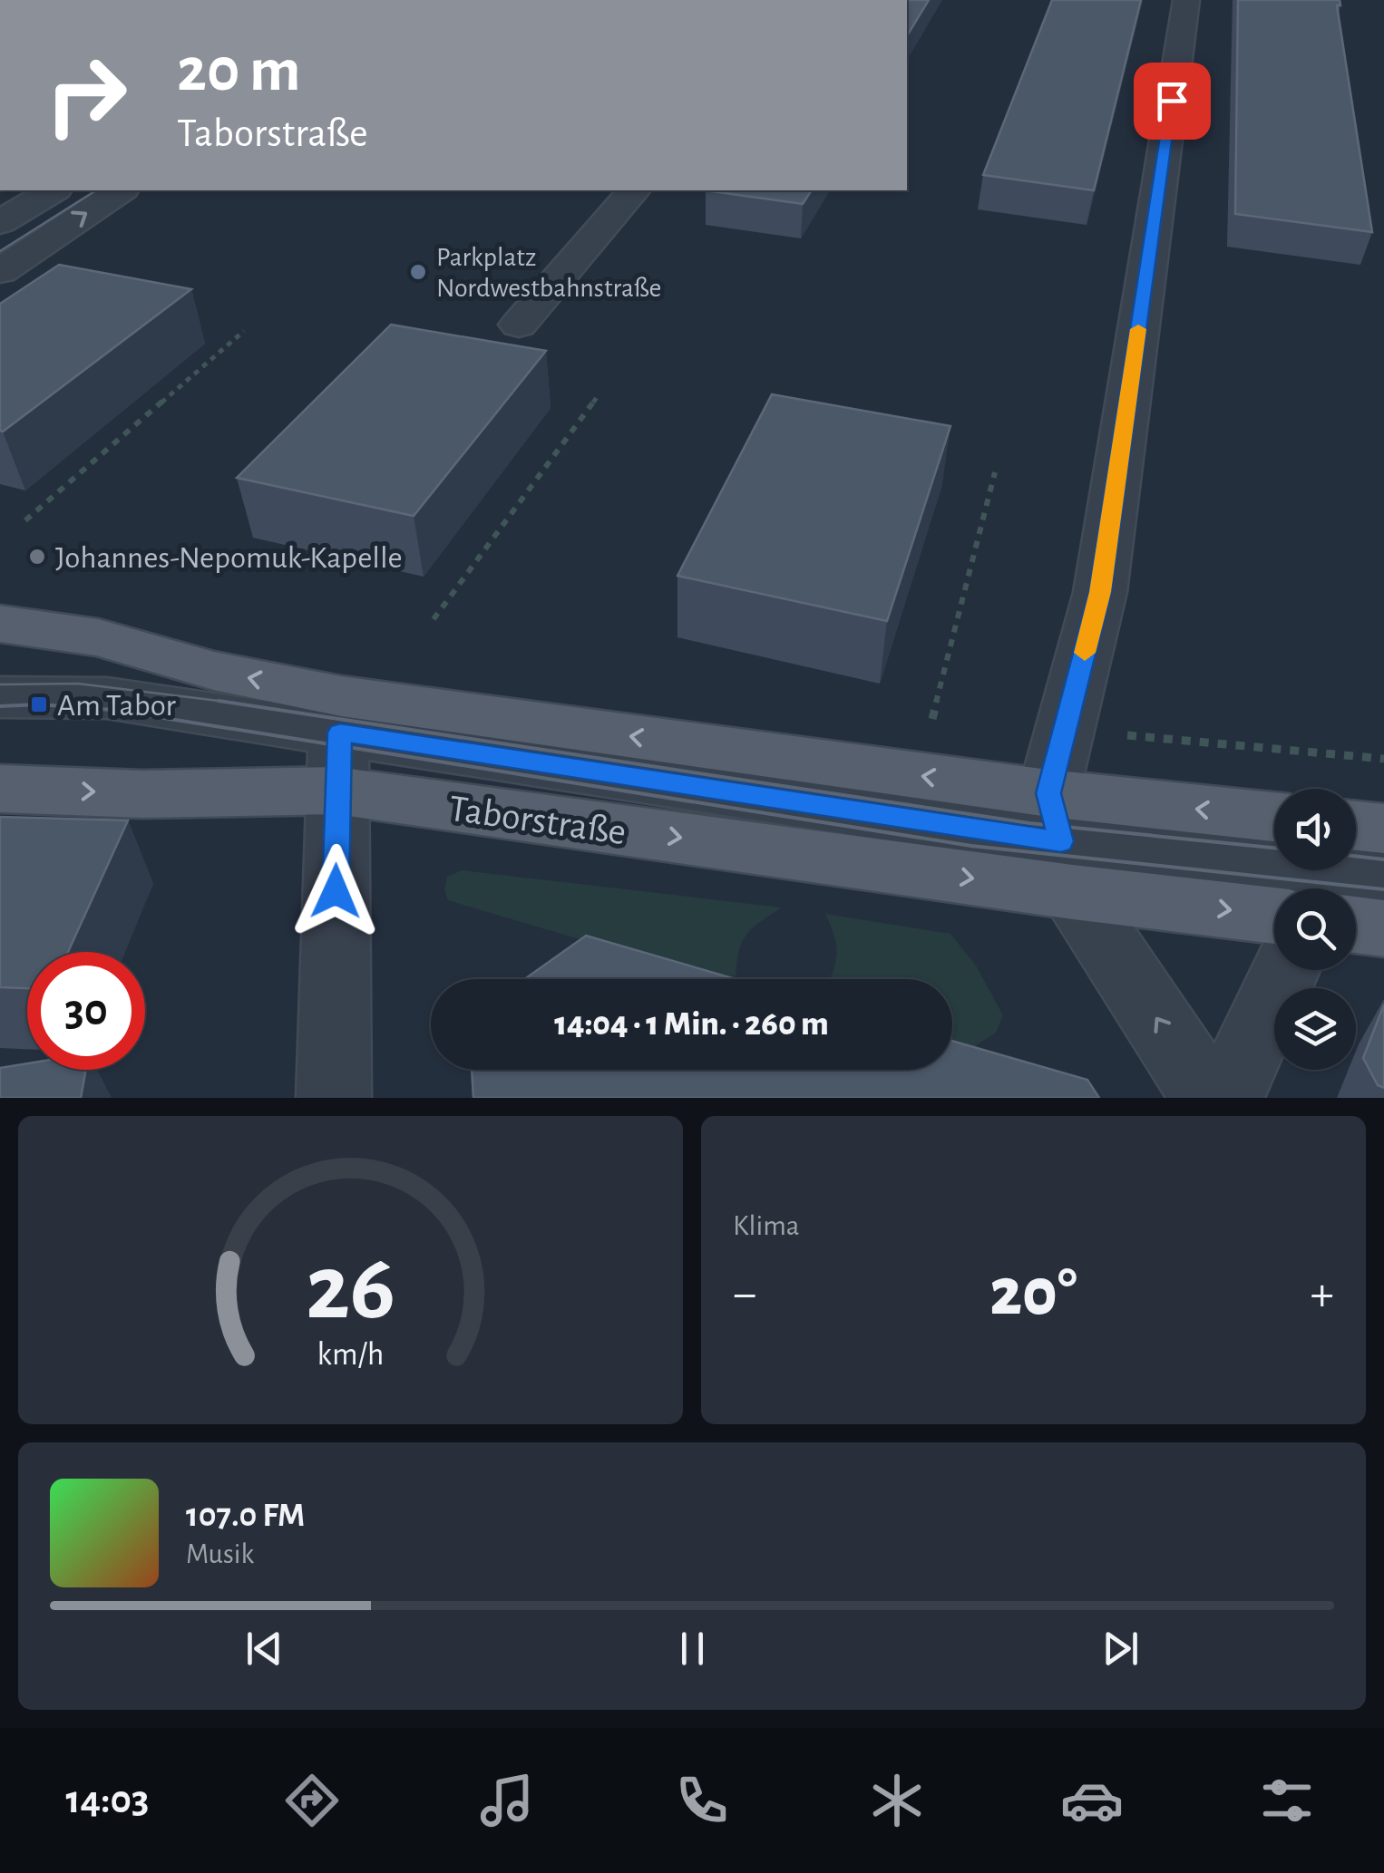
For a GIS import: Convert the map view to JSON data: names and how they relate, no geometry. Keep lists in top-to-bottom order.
{
  "streets": {
    "main road": ["Taborstraße"]
  },
  "places": {
    "other": ["Parkplatz Nordwestbahnstraße", "Johannes-Nepomuk-Kapelle"],
    "transit": ["Am Tabor"]
  },
  "page": {
    "turn": ["20 m", "Taborstraße"],
    "limit": "30",
    "trip": "14:04 · 1 Min. · 260 m",
    "tile": "Klima",
    "heat": ["−", "20°", "+"],
    "song": ["107.0 FM", "Musik"],
    "tabs": "14:03",
    "gauge": ["26", "km/h"]
  }
}
